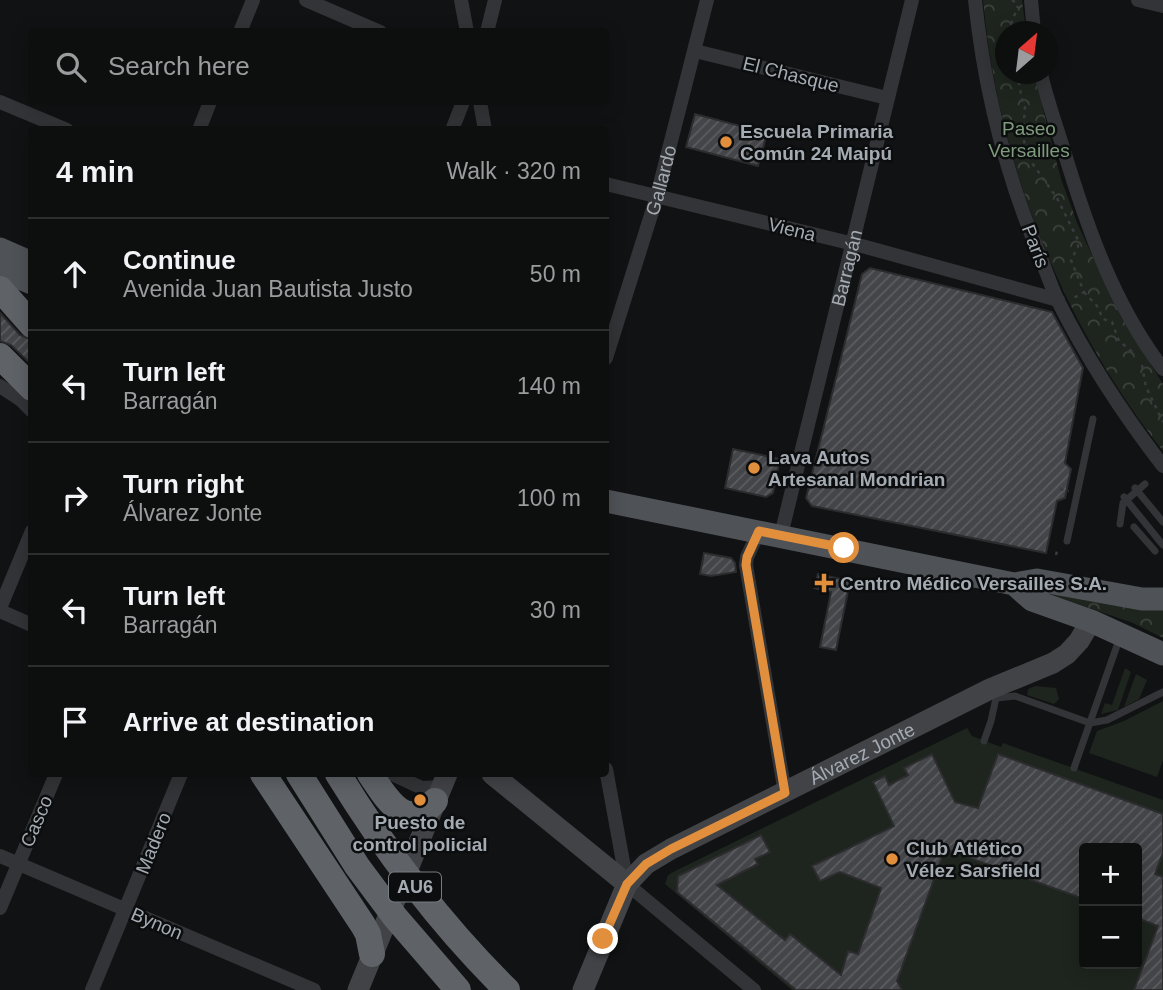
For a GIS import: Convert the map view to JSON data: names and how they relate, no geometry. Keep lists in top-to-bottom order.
{
  "streets": {
    "highway": ["AU6"],
    "street": [
      "El Chasque",
      "Gallardo",
      "Viena",
      "París",
      "Barragán",
      "Álvarez Jonte",
      "Casco",
      "Madero",
      "Bynon"
    ]
  },
  "crossings": [
    ["El Chasque", "Gallardo"],
    ["El Chasque", "Barragán"],
    ["Gallardo", "Viena"],
    ["Viena", "París"],
    ["Viena", "Barragán"],
    ["Barragán", "Álvarez Jonte"],
    ["Casco", "Bynon"],
    ["Madero", "Bynon"]
  ],
  "parks": ["Paseo Versailles"],
  "places": {
    "other": [
      "Escuela Primaria Común 24 Maipú",
      "Lava Autos Artesanal Mondrian",
      "Puesto de control policial",
      "Club Atlético Vélez Sarsfield"
    ],
    "health": ["Centro Médico Versailles S.A."]
  },
  "north": "top right",
  "page": {
    "search": "Search here",
    "heading": ["4 min", "Walk · 320 m"],
    "list": [
      ["Continue", "Avenida Juan Bautista Justo", "50 m"],
      ["Turn left", "Barragán", "140 m"],
      ["Turn right", "Álvarez Jonte", "100 m"],
      ["Turn left", "Barragán", "30 m"],
      "Arrive at destination"
    ],
    "map_buttons": ["+", "−"]
  }
}
